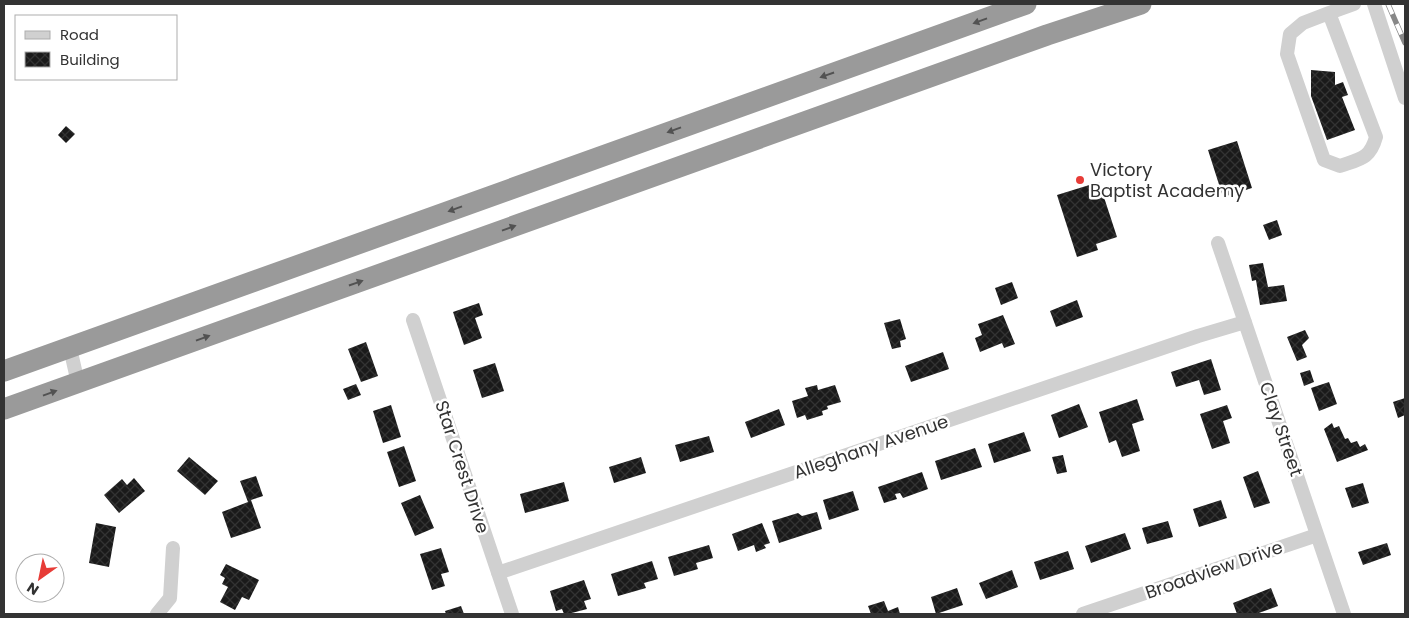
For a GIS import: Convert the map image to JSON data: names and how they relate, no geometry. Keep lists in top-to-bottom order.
{
  "streets": {
    "street": [
      "Clay Street",
      "Alleghany Avenue",
      "Star Crest Drive",
      "Broadview Drive"
    ]
  },
  "crossings": [
    ["Clay Street", "Alleghany Avenue"],
    ["Clay Street", "Broadview Drive"],
    ["Alleghany Avenue", "Star Crest Drive"]
  ],
  "places": ["Victory Baptist Academy"],
  "legend": ["Road", "Building"],
  "north": "bottom left"
}
